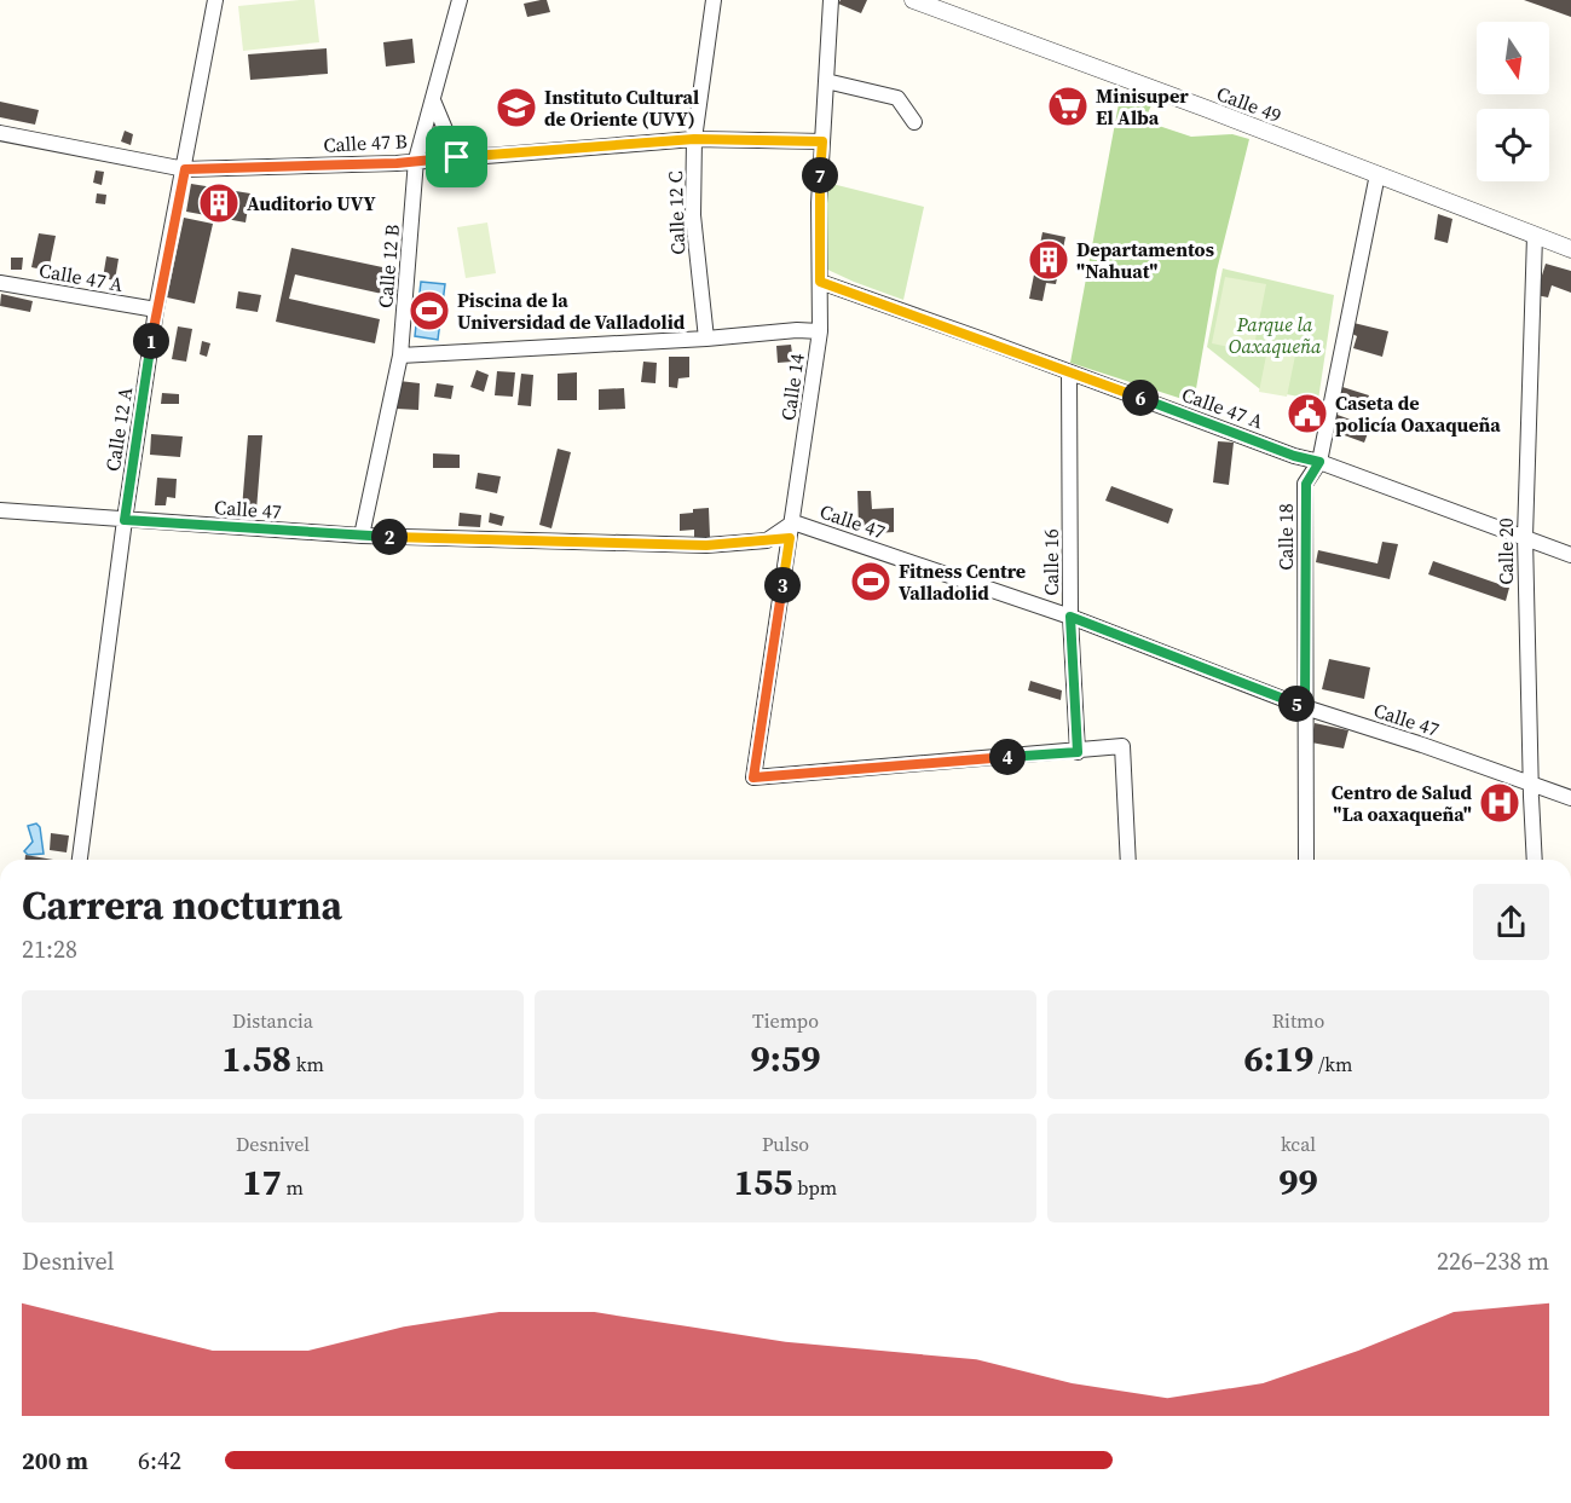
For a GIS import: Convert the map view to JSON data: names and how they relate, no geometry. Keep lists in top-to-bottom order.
{
  "streets": {
    "street": [
      "Calle 49",
      "Calle 47 B",
      "Calle 12 C",
      "Calle 12 B",
      "Calle 47 A",
      "Calle 14",
      "Calle 12 A",
      "Calle 47",
      "Calle 18",
      "Calle 20",
      "Calle 16"
    ]
  },
  "crossings": [
    ["Calle 49", "Calle 18"],
    ["Calle 49", "Calle 20"],
    ["Calle 47 B", "Calle 12 C"],
    ["Calle 47 B", "Calle 12 B"],
    ["Calle 47 B", "Calle 14"],
    ["Calle 47 B", "Calle 12 A"],
    ["Calle 12 B", "Calle 47"],
    ["Calle 47 A", "Calle 14"],
    ["Calle 47 A", "Calle 12 A"],
    ["Calle 47 A", "Calle 18"],
    ["Calle 47 A", "Calle 20"],
    ["Calle 47 A", "Calle 16"],
    ["Calle 14", "Calle 47"],
    ["Calle 14", "Calle 16"],
    ["Calle 12 A", "Calle 47"],
    ["Calle 47", "Calle 18"],
    ["Calle 47", "Calle 20"],
    ["Calle 47", "Calle 16"]
  ],
  "parks": ["Parque la Oaxaqueña"],
  "places": {
    "supermarket": ["Minisuper El Alba"],
    "school or university": ["Instituto Cultural de Oriente (UVY)"],
    "building": ["Auditorio UVY", "Departamentos \"Nahuat\""],
    "sports": ["Piscina de la Universidad de Valladolid", "Fitness Centre Valladolid"],
    "public building": ["Caseta de policía Oaxaqueña"],
    "hospital": ["Centro de Salud \"La oaxaqueña\""]
  },
  "north": "bottom",
  "page": {
    "pins": [
      "7",
      "1",
      "6",
      "2",
      "3",
      "5",
      "4"
    ],
    "heading": ["Carrera nocturna", "21:28"],
    "stats": [
      ["Distancia", "1.58 km"],
      ["Tiempo", "9:59"],
      ["Ritmo", "6:19 /km"],
      ["Desnivel", "17 m"],
      ["Pulso", "155 bpm"],
      ["kcal", "99"]
    ],
    "chart": ["Desnivel", "226–238 m"],
    "list": [
      {
        "name": "200 m",
        "note": "6:42"
      }
    ]
  }
}
